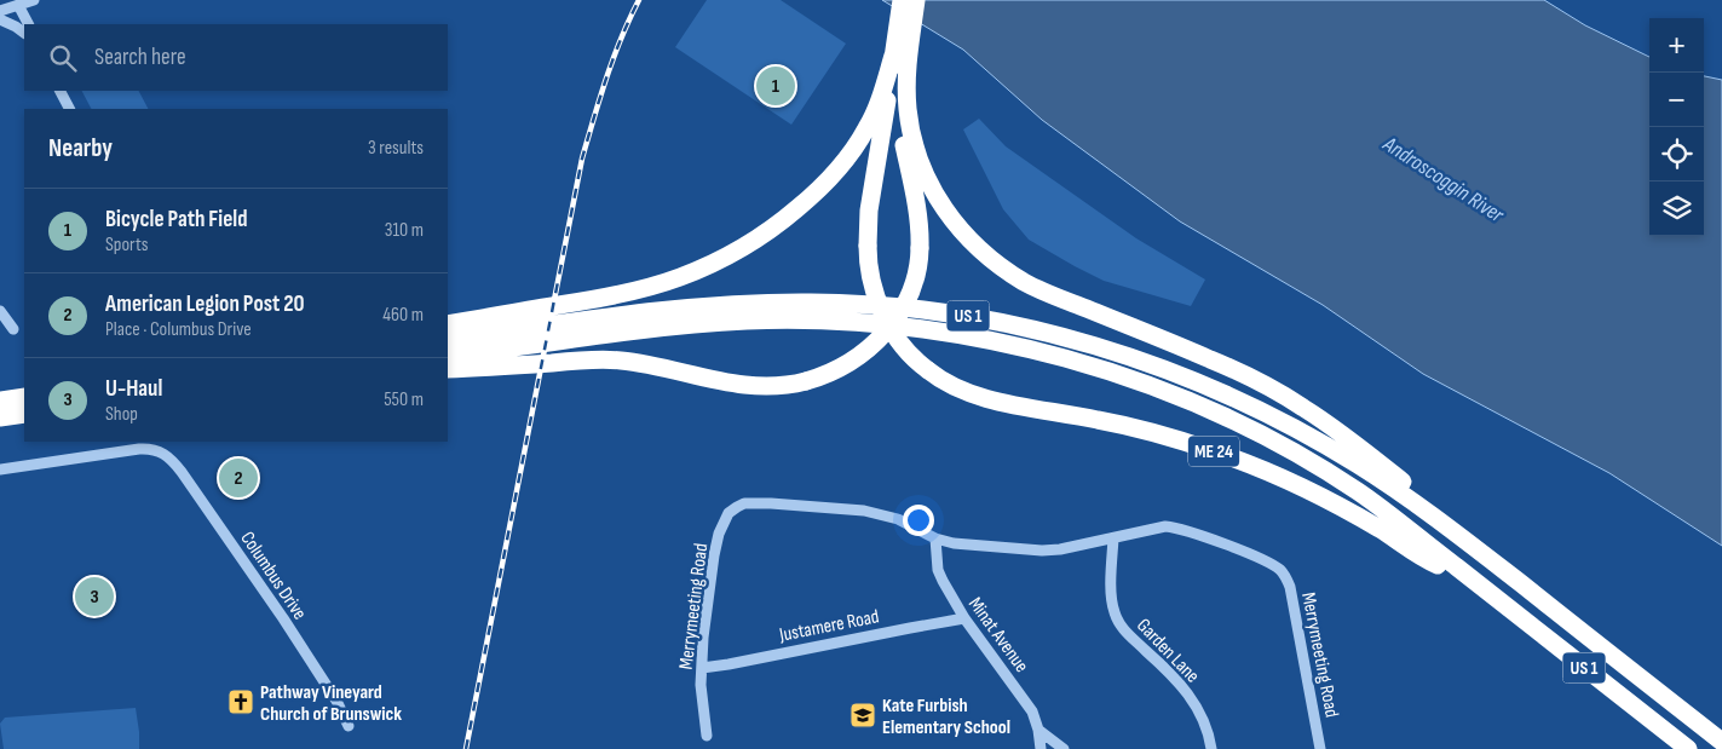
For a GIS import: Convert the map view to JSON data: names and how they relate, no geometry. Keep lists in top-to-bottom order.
{
  "streets": {
    "highway": ["US 1", "ME 24"],
    "street": [
      "Columbus Drive",
      "Merrymeeting Road",
      "Justamere Road",
      "Minat Avenue",
      "Garden Lane"
    ]
  },
  "crossings": [
    ["US 1", "ME 24"],
    ["Merrymeeting Road", "Justamere Road"],
    ["Merrymeeting Road", "Minat Avenue"],
    ["Merrymeeting Road", "Garden Lane"],
    ["Justamere Road", "Minat Avenue"]
  ],
  "water": ["Androscoggin River"],
  "places": {
    "church": ["Pathway Vineyard Church of Brunswick"],
    "school or university": ["Kate Furbish Elementary School"]
  },
  "page": {
    "map_buttons": ["+", "−"],
    "search": "Search here",
    "pins": ["1", "2", "3"],
    "heading": ["Nearby", "3 results"],
    "list": [
      {
        "mark": "1",
        "name": "Bicycle Path Field",
        "note": "Sports",
        "value": "310 m"
      },
      {
        "mark": "2",
        "name": "American Legion Post 20",
        "note": "Place · Columbus Drive",
        "value": "460 m"
      },
      {
        "mark": "3",
        "name": "U-Haul",
        "note": "Shop",
        "value": "550 m"
      }
    ]
  }
}
